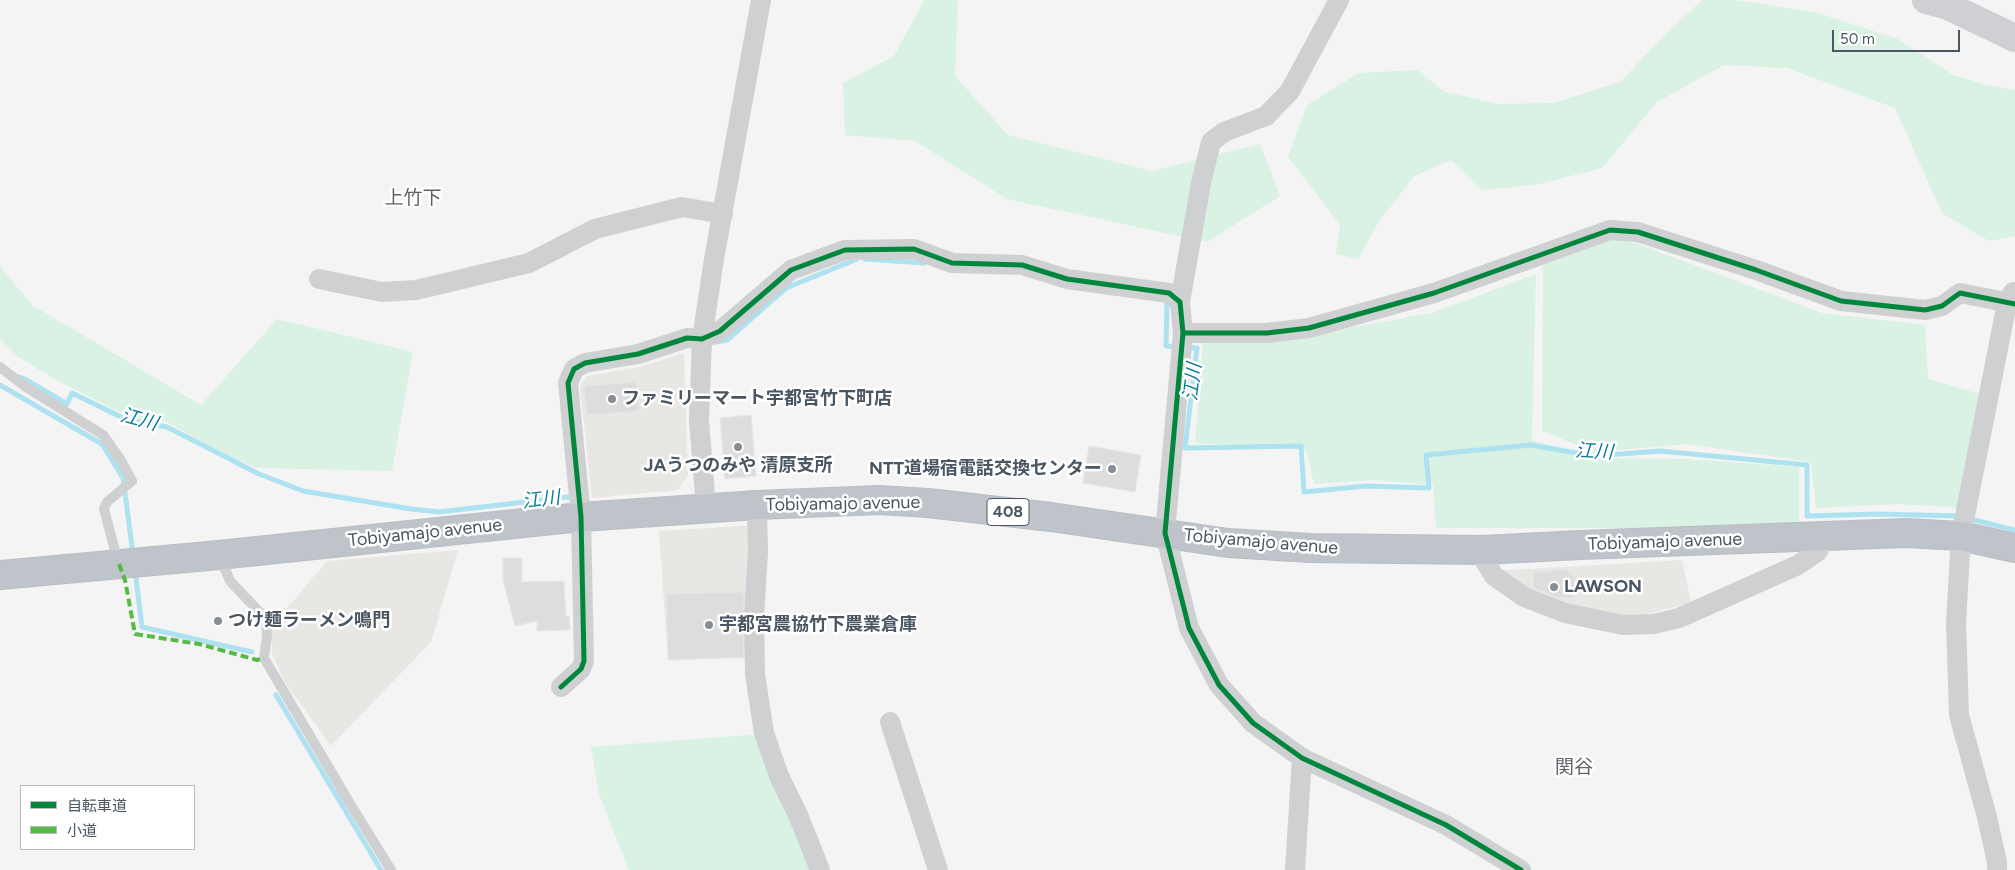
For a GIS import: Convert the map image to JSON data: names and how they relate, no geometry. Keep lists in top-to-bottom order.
{
  "streets": {
    "highway": ["Tobiyamajo avenue", "408"]
  },
  "districts": ["上竹下", "関谷"],
  "water": ["江川"],
  "places": [
    "ファミリーマート宇都宮竹下町店",
    "JAうつのみや 清原支所",
    "NTT道場宿電話交換センター",
    "LAWSON",
    "つけ麺ラーメン鳴門",
    "宇都宮農協竹下農業倉庫"
  ],
  "legend": ["自転車道", "小道"],
  "scale_bar": "50 m"
}
